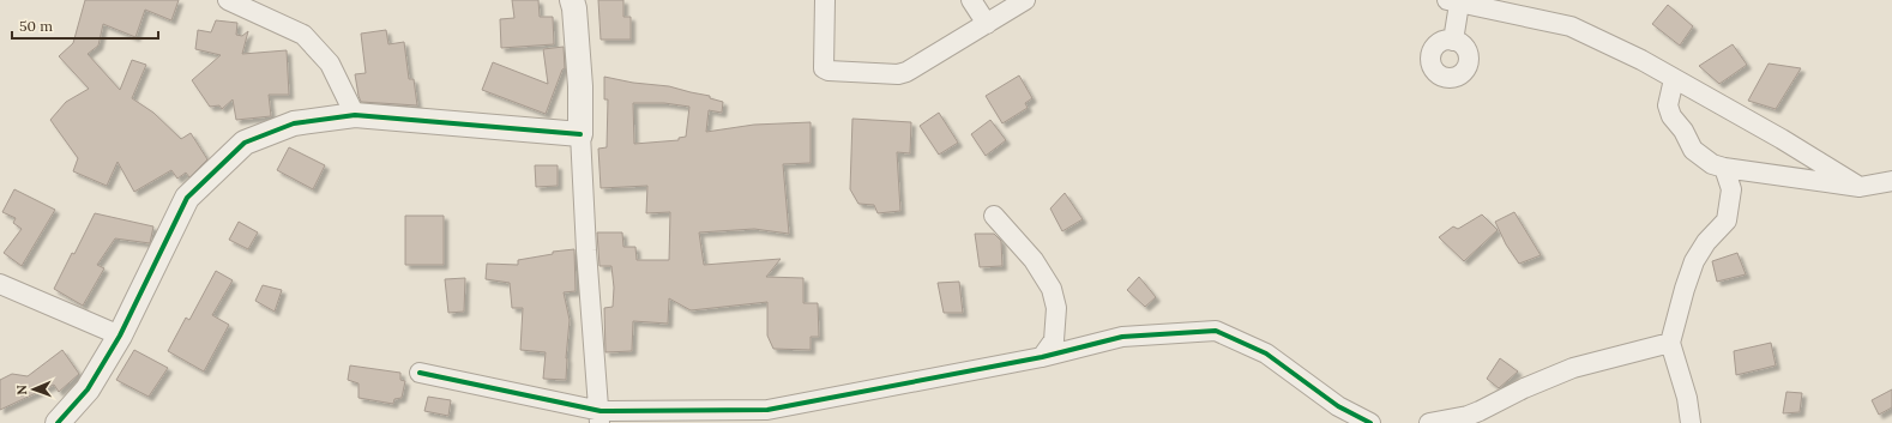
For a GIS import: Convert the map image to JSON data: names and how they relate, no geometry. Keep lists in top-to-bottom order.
{
  "scale_bar": "50 m",
  "north": "left"
}
